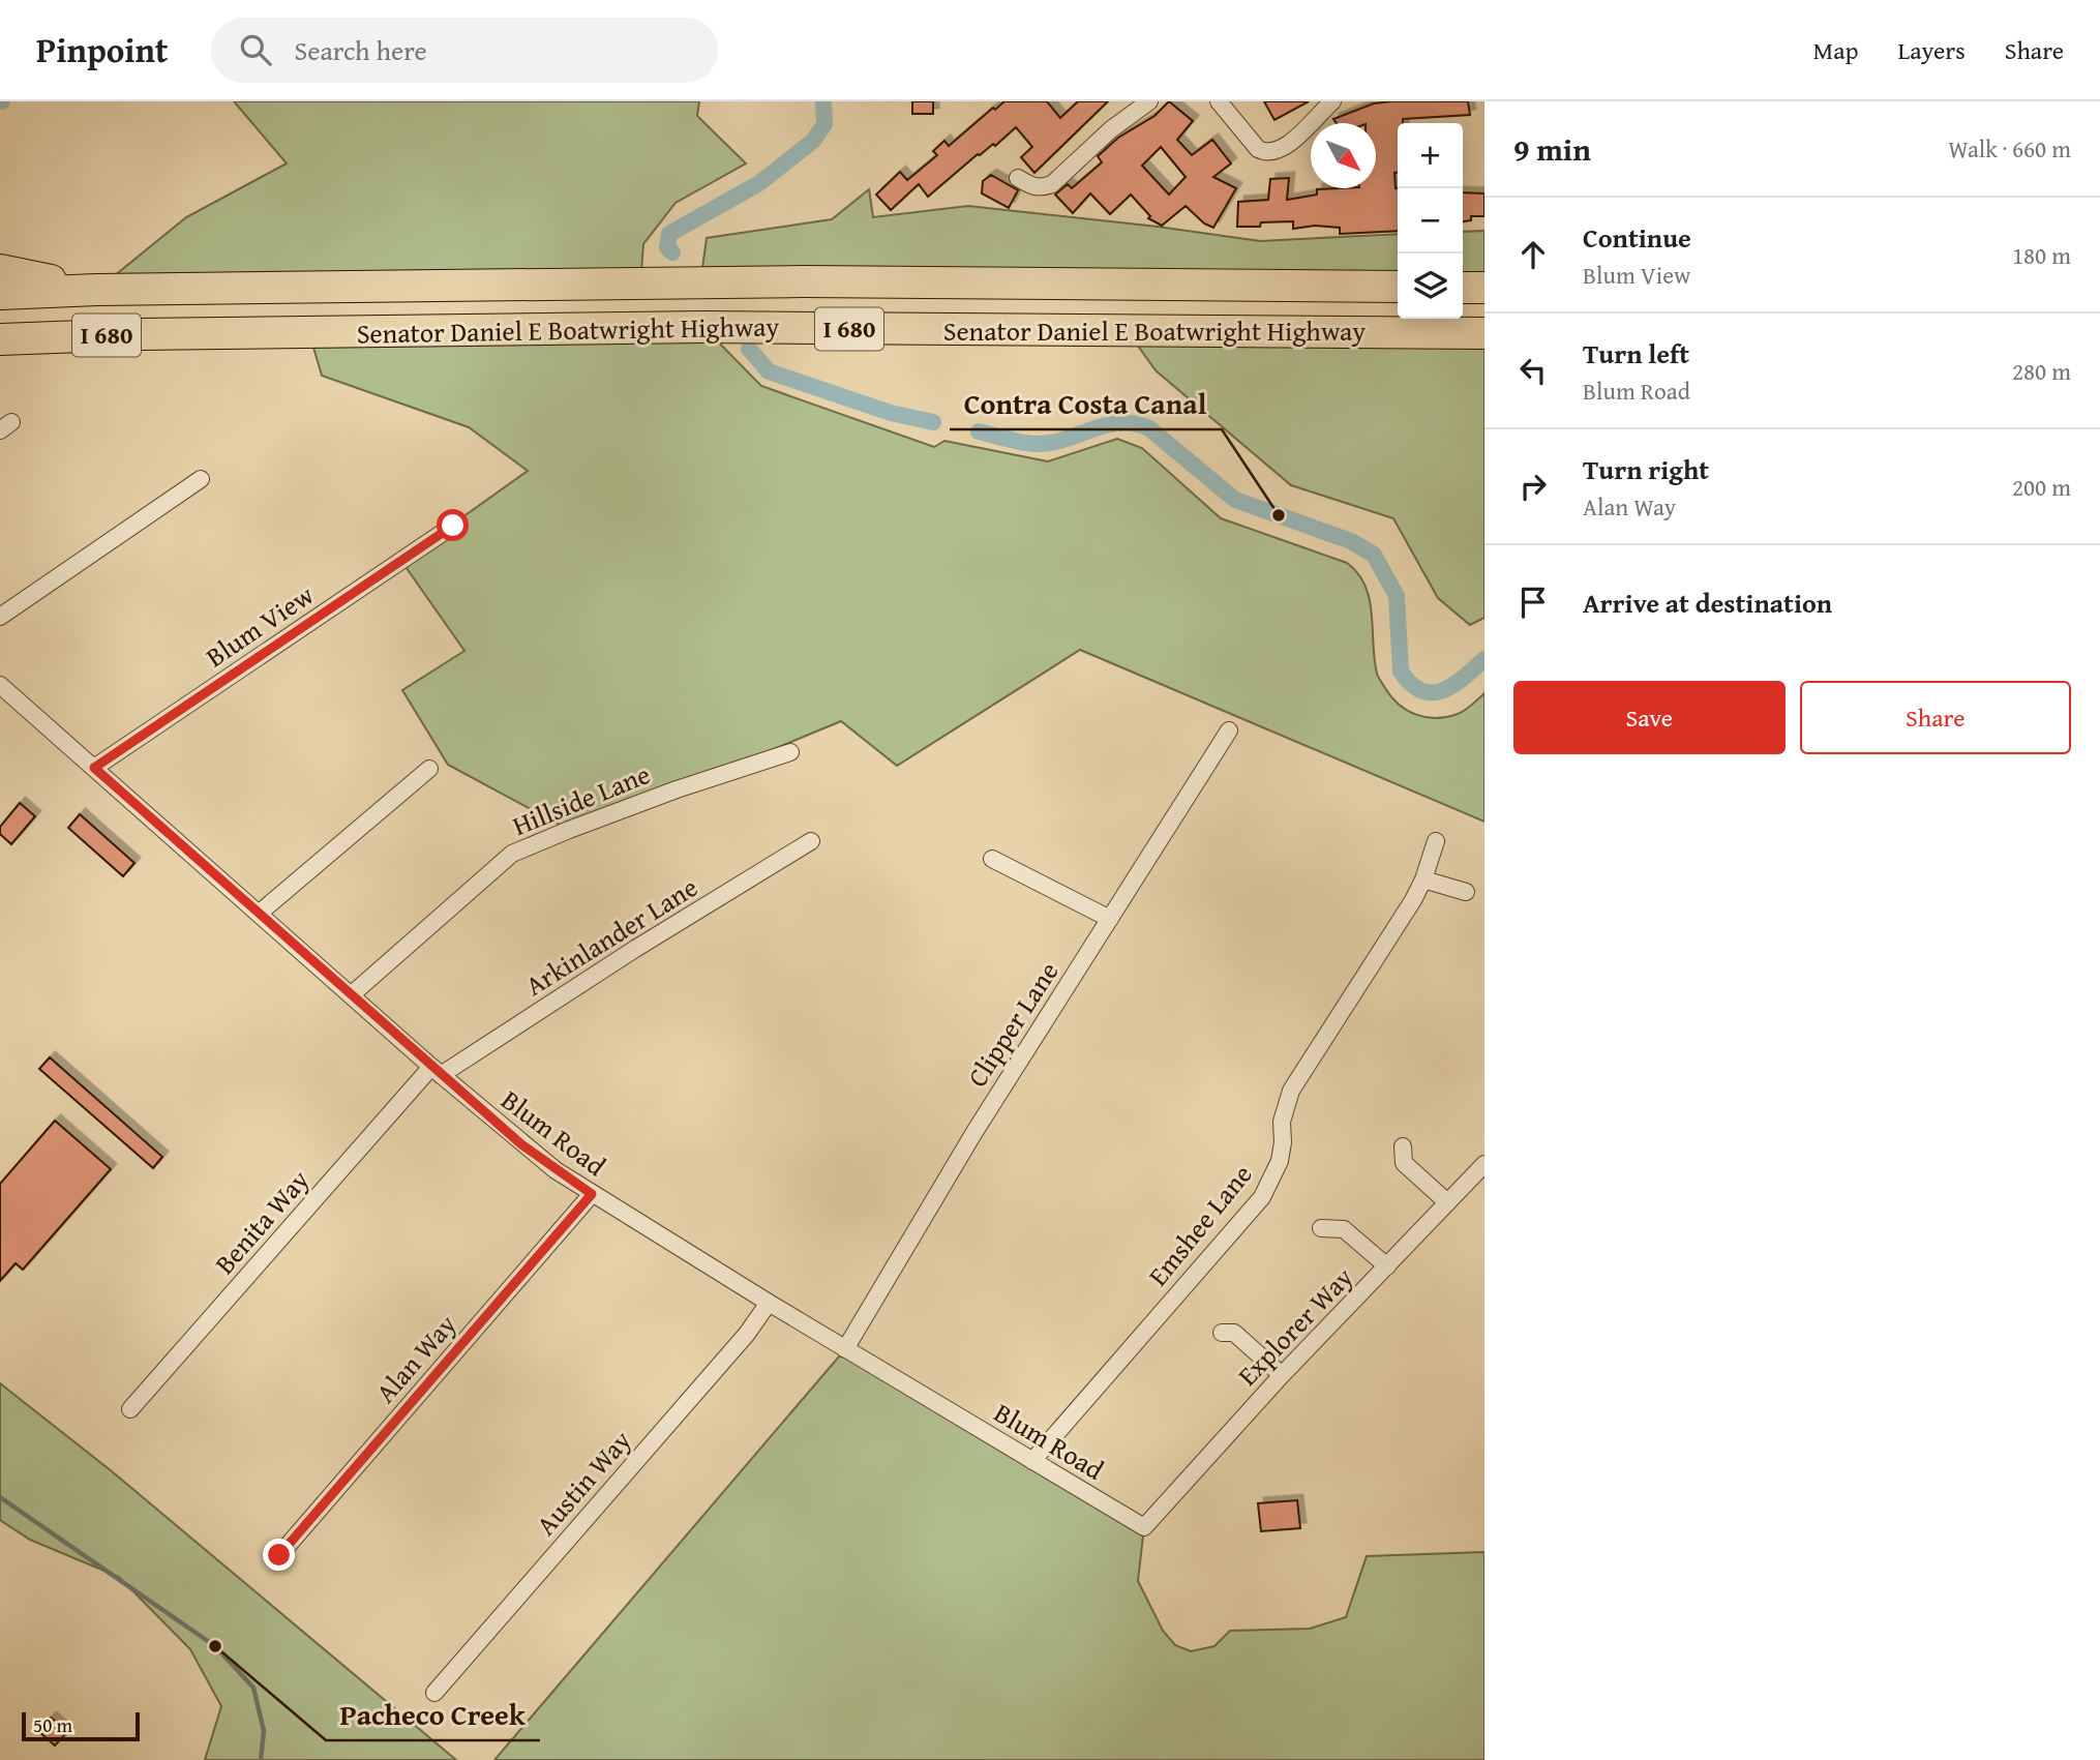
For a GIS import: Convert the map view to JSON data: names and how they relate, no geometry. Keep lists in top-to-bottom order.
{
  "streets": {
    "highway": ["I 680", "Senator Daniel E Boatwright Highway"],
    "street": [
      "Blum View",
      "Hillside Lane",
      "Arkinlander Lane",
      "Clipper Lane",
      "Blum Road",
      "Benita Way",
      "Emshee Lane",
      "Explorer Way",
      "Alan Way",
      "Austin Way"
    ]
  },
  "crossings": [
    ["Blum View", "Blum Road"],
    ["Hillside Lane", "Blum Road"],
    ["Arkinlander Lane", "Blum Road"],
    ["Arkinlander Lane", "Benita Way"],
    ["Clipper Lane", "Blum Road"],
    ["Blum Road", "Benita Way"],
    ["Blum Road", "Emshee Lane"],
    ["Blum Road", "Explorer Way"],
    ["Blum Road", "Alan Way"],
    ["Blum Road", "Austin Way"]
  ],
  "places": ["Contra Costa Canal", "Pacheco Creek"],
  "scale_bar": "50 m",
  "north": "bottom right",
  "page": {
    "header": "Pinpoint",
    "search": "Search here",
    "nav": ["Map", "Layers", "Share"],
    "heading": ["9 min", "Walk · 660 m"],
    "map_buttons": ["+", "−"],
    "list": [
      ["Continue", "Blum View", "180 m"],
      ["Turn left", "Blum Road", "280 m"],
      ["Turn right", "Alan Way", "200 m"],
      "Arrive at destination"
    ],
    "buttons": ["Save", "Share"],
    "scale": "50 m"
  }
}
